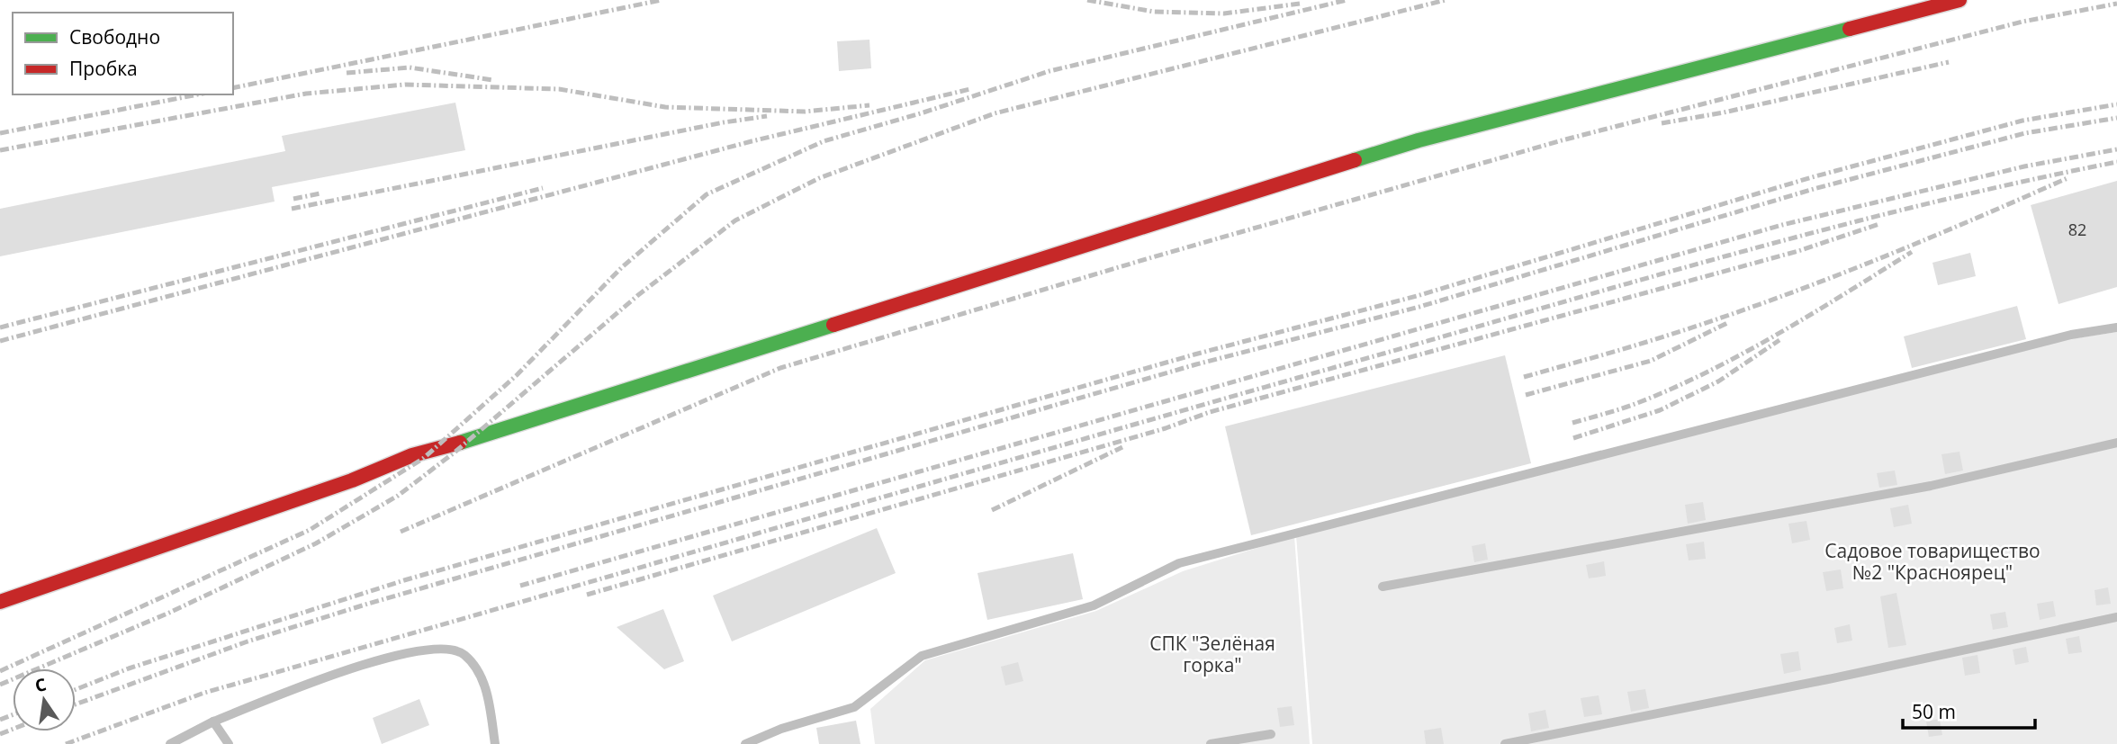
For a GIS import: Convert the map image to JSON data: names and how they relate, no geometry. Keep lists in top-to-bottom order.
{
  "parks": ["Садовое товарищество №2 \"Красноярец\"", "СПК \"Зелёная горка\""],
  "house_numbers": ["82"],
  "legend": ["Свободно", "Пробка"],
  "scale_bar": "50 m",
  "north": "top"
}
